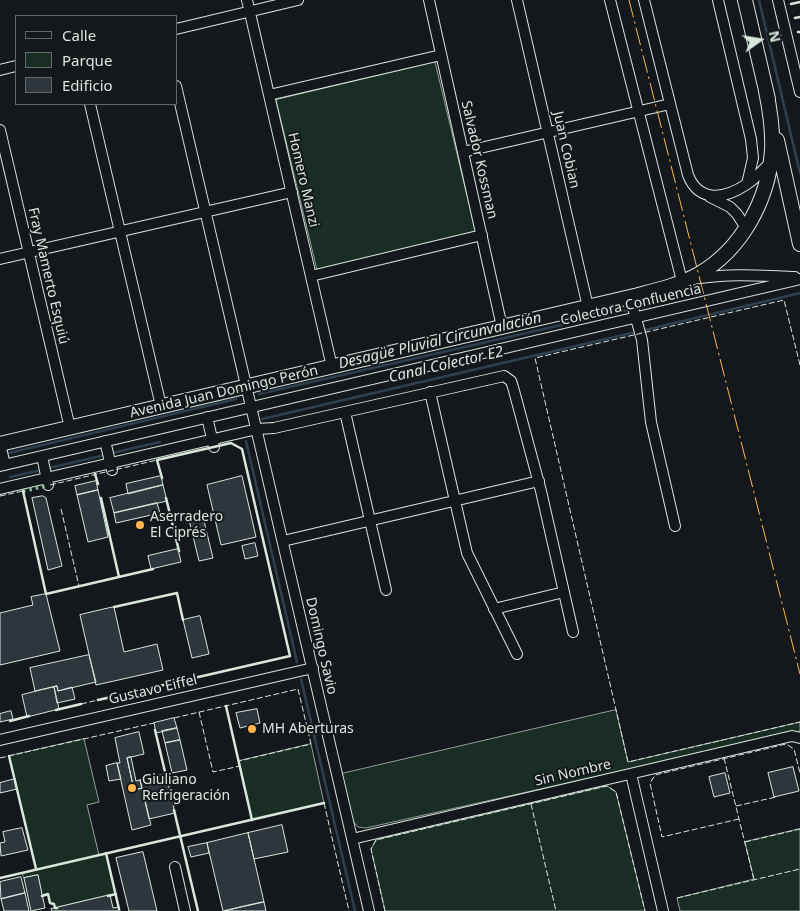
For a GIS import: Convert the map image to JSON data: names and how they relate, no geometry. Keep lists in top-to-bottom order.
{
  "streets": {
    "main road": ["Avenida Juan Domingo Perón"],
    "street": [
      "Juan Cobian",
      "Salvador Kossman",
      "Homero Manzi",
      "Fray Mamerto Esquiú",
      "Colectora Confluencia",
      "Domingo Savio",
      "Gustavo Eiffel",
      "Sin Nombre"
    ]
  },
  "crossings": [
    ["Juan Cobian", "Avenida Juan Domingo Perón"],
    ["Salvador Kossman", "Avenida Juan Domingo Perón"],
    ["Homero Manzi", "Avenida Juan Domingo Perón"],
    ["Fray Mamerto Esquiú", "Avenida Juan Domingo Perón"],
    ["Colectora Confluencia", "Avenida Juan Domingo Perón"],
    ["Colectora Confluencia", "Domingo Savio"],
    ["Avenida Juan Domingo Perón", "Domingo Savio"],
    ["Domingo Savio", "Gustavo Eiffel"],
    ["Domingo Savio", "Sin Nombre"]
  ],
  "water": ["Desagüe Pluvial Circunvalación", "Canal Colector E2"],
  "places": ["Aserradero El Ciprés", "MH Aberturas", "Giuliano Refrigeración"],
  "legend": ["Calle", "Parque", "Edificio"],
  "north": "right"
}
